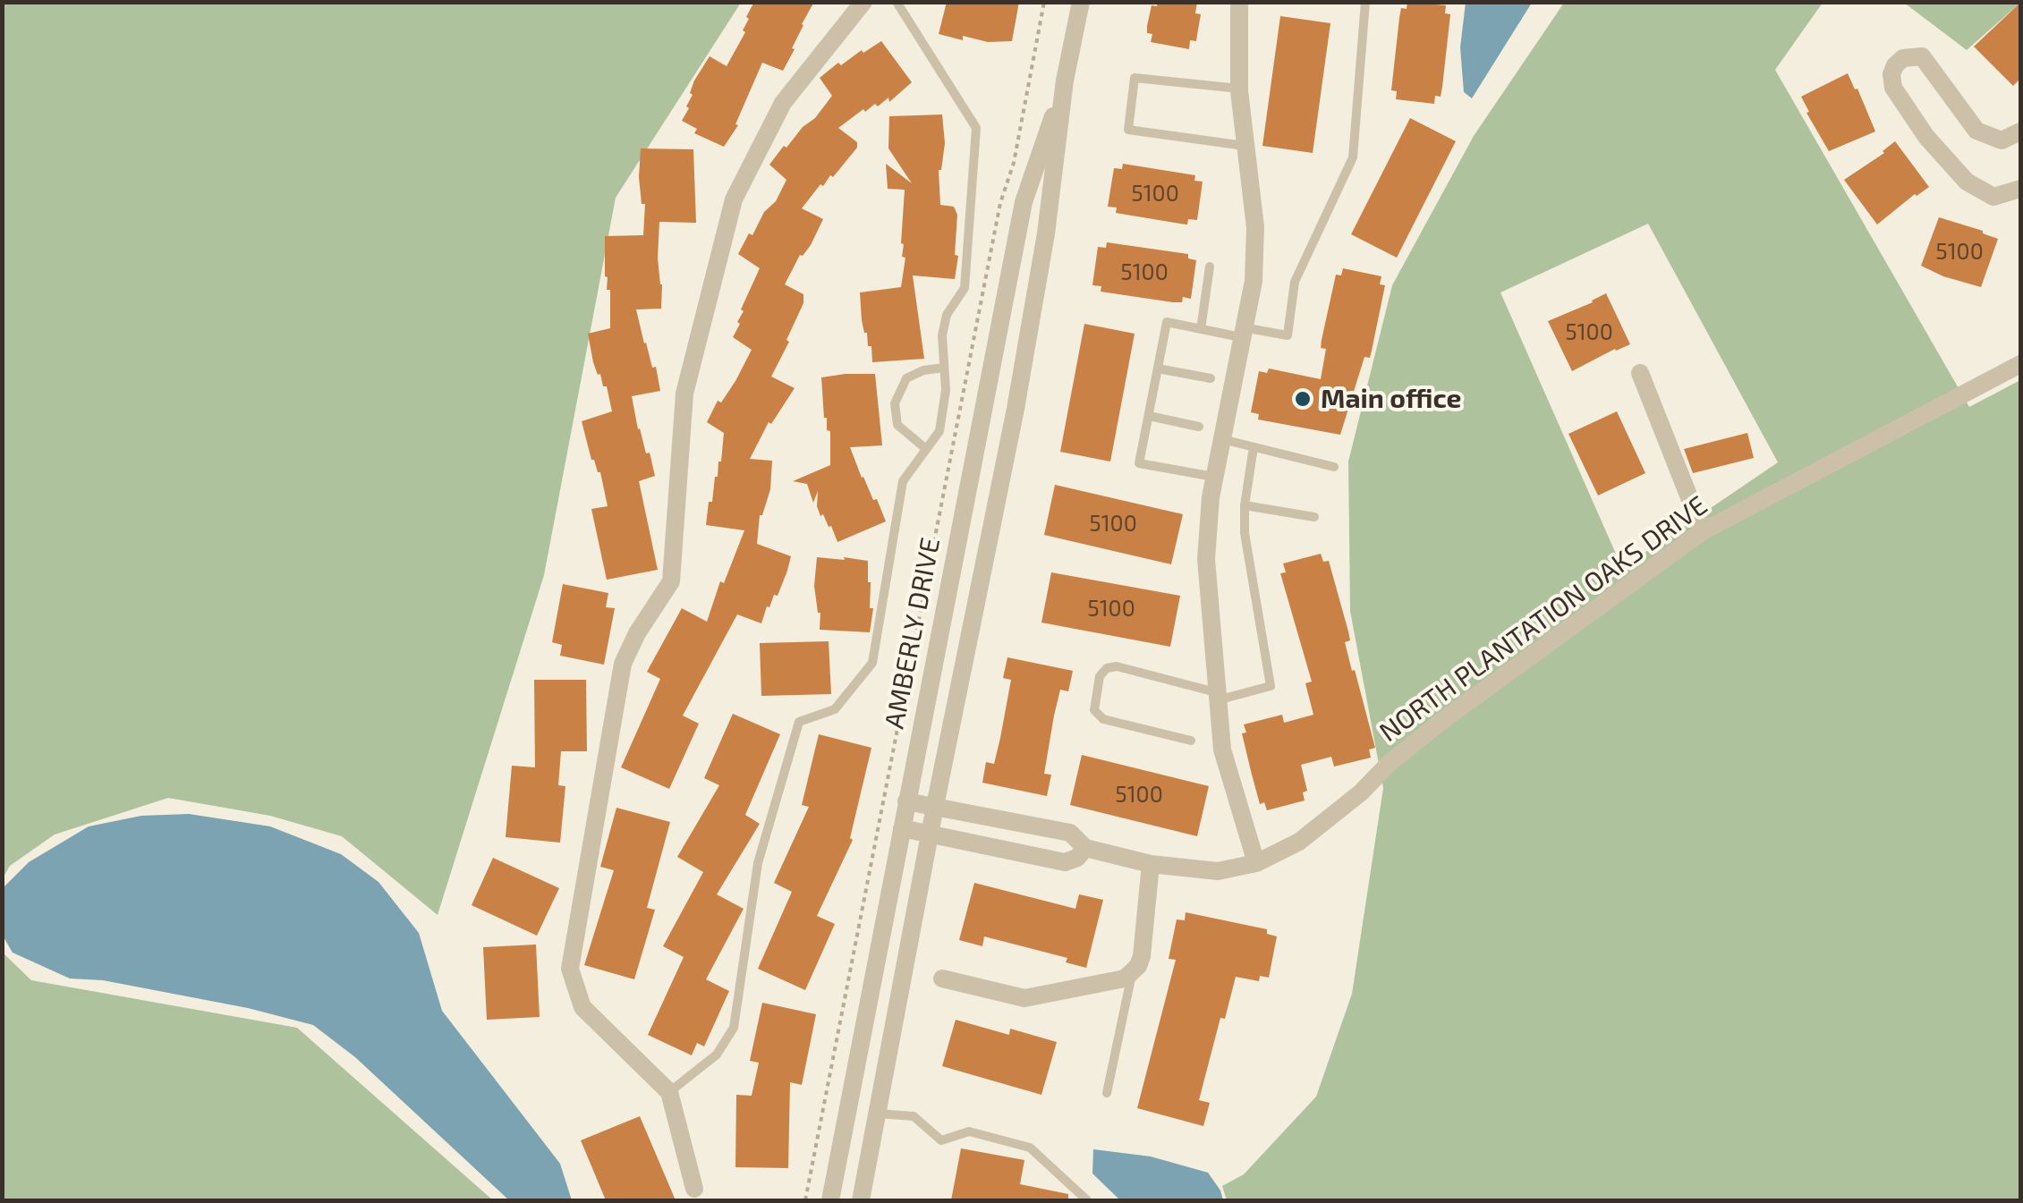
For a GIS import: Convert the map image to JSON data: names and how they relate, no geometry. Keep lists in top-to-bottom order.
{
  "streets": {
    "street": ["NORTH PLANTATION OAKS DRIVE", "AMBERLY DRIVE"]
  },
  "crossings": [
    ["NORTH PLANTATION OAKS DRIVE", "AMBERLY DRIVE"]
  ],
  "places": ["Main office"],
  "house_numbers": [
    "5100",
    "5100",
    "5100",
    "5100",
    "5100",
    "5100",
    "5100"
  ]
}
